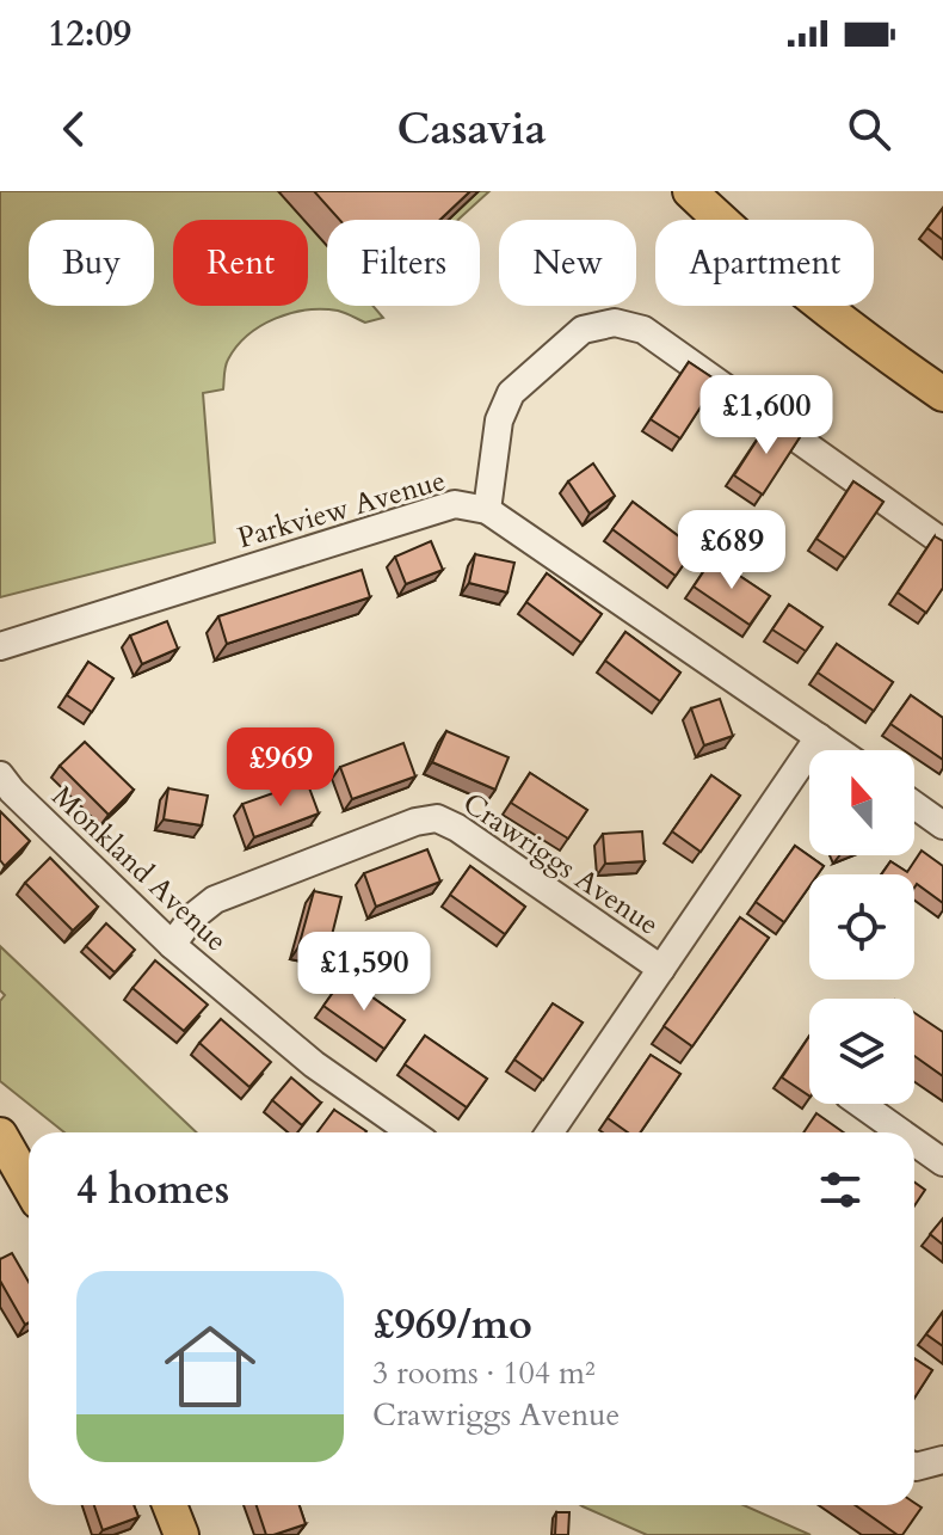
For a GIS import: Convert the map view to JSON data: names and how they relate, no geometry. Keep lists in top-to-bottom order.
{
  "streets": {
    "street": ["Parkview Avenue", "Crawriggs Avenue", "Monkland Avenue"]
  },
  "crossings": [
    ["Crawriggs Avenue", "Monkland Avenue"]
  ],
  "north": "top",
  "page": {
    "status": "12:09",
    "header": "Casavia",
    "chip": [
      "Buy",
      "Rent",
      "Filters",
      "New",
      "Apartment"
    ],
    "price": [
      "£1,600",
      "£689",
      "£969",
      "£1,590"
    ],
    "heading": "4 homes",
    "list": [
      {
        "name": "£969/mo",
        "note": "3 rooms · 104 m² · Crawriggs Avenue"
      }
    ]
  }
}
